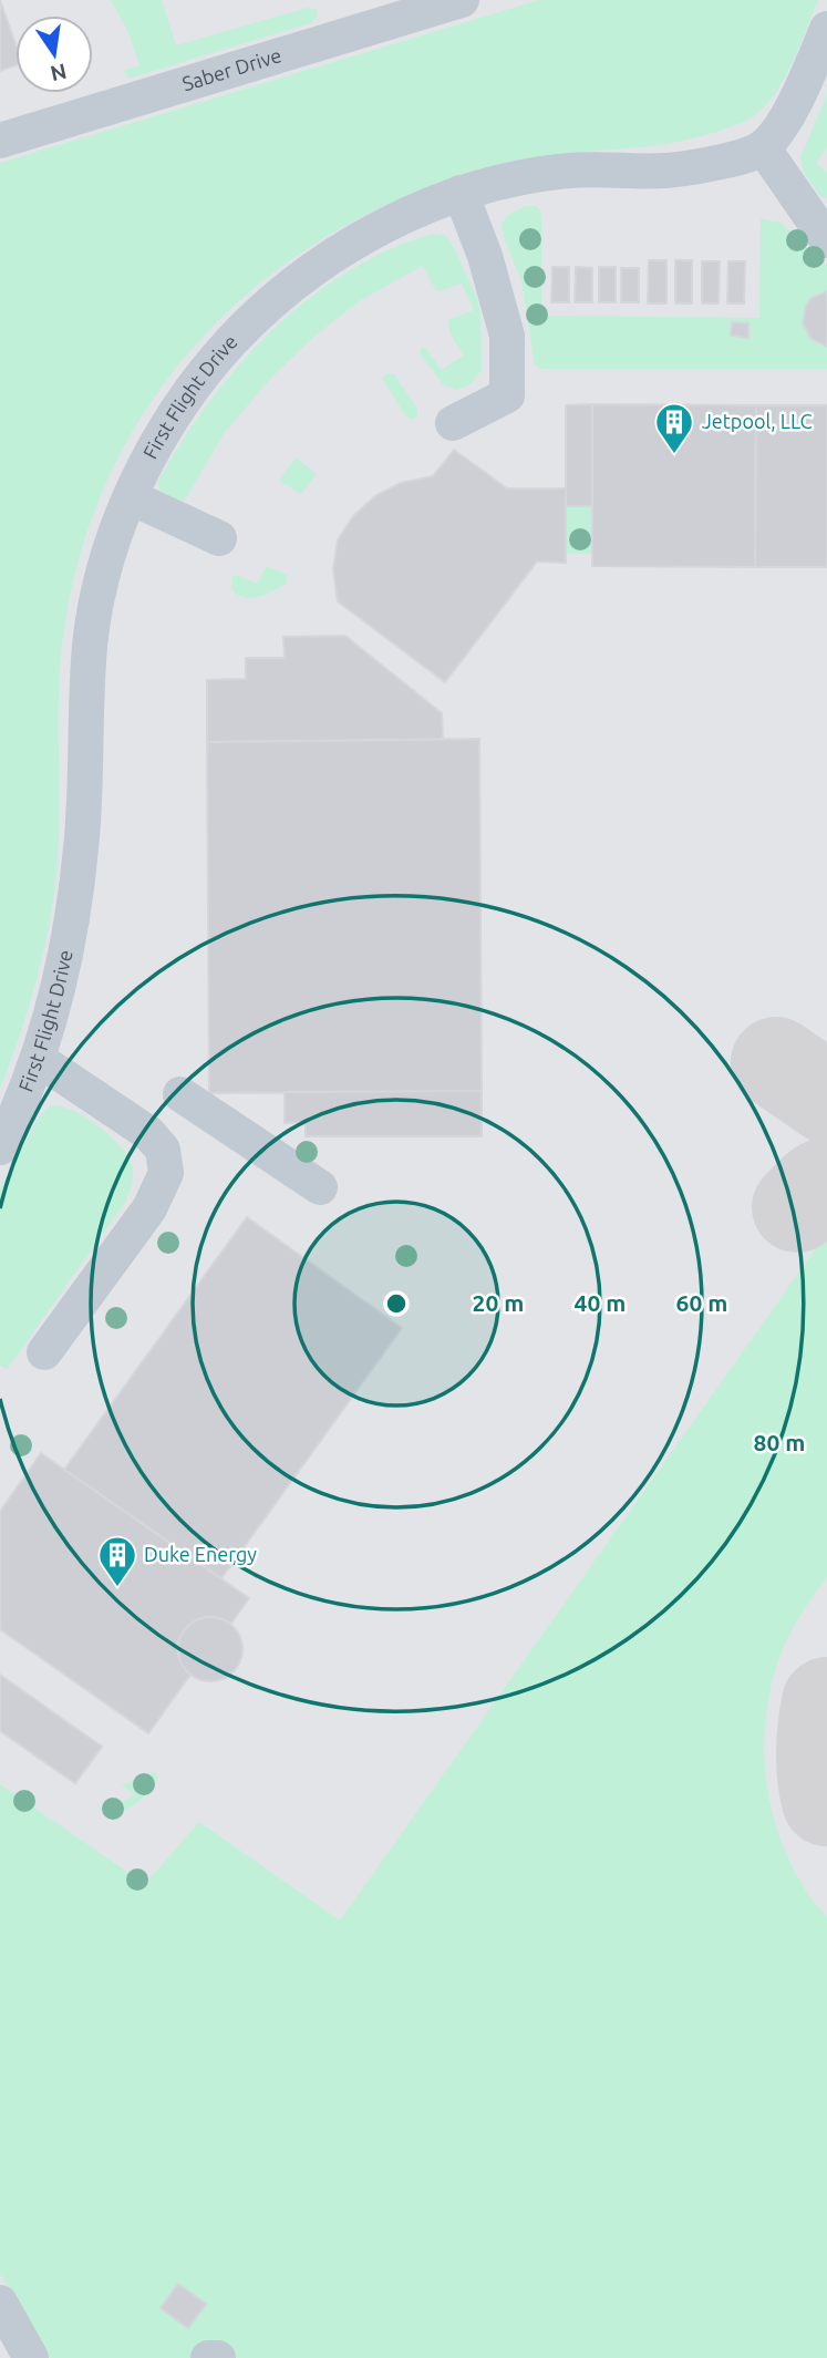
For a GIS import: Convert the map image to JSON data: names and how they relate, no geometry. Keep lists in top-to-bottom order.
{
  "streets": {
    "street": ["Saber Drive", "First Flight Drive"]
  },
  "places": {
    "building": ["Jetpool, LLC", "Duke Energy"]
  },
  "north": "bottom",
  "rings": [
    "20 m",
    "40 m",
    "60 m",
    "80 m"
  ]
}
